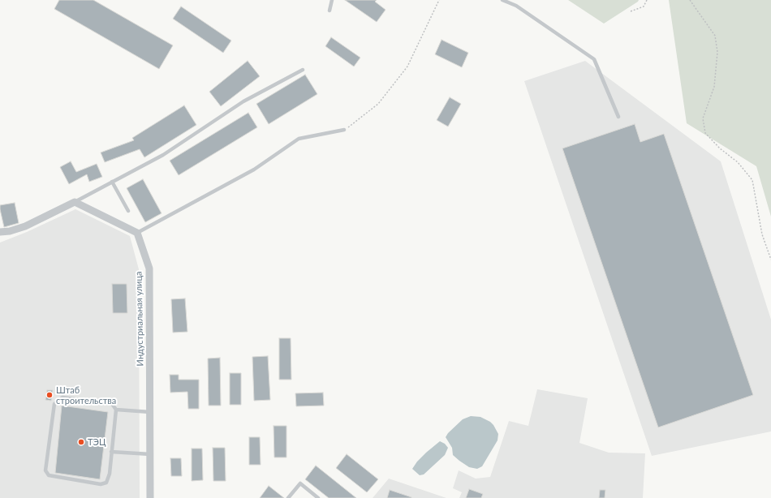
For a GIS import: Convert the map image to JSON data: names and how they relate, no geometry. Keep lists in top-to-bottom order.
{
  "streets": {
    "street": ["Индустриальная улица"]
  },
  "places": ["Штаб строительства", "ТЭЦ"]
}
